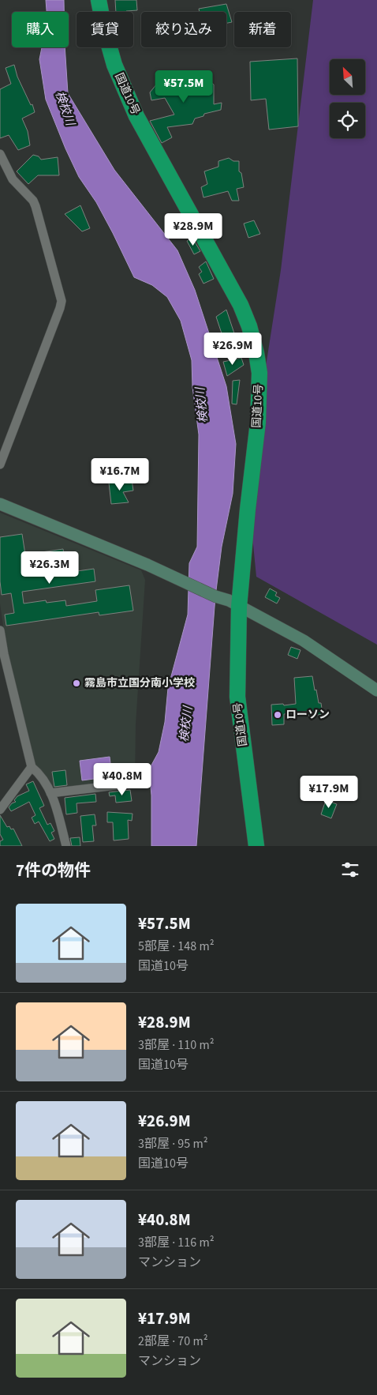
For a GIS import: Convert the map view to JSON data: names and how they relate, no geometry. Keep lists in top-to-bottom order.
{
  "streets": {
    "highway": ["国道10号"]
  },
  "water": ["検校川"],
  "places": ["霧島市立国分南小学校", "ローソン"],
  "north": "top left",
  "page": {
    "chip": [
      "購入",
      "賃貸",
      "絞り込み",
      "新着"
    ],
    "price": [
      "¥57.5M",
      "¥28.9M",
      "¥26.9M",
      "¥16.7M",
      "¥26.3M",
      "¥40.8M",
      "¥17.9M"
    ],
    "heading": "7件の物件",
    "list": [
      {
        "name": "¥57.5M",
        "note": "5部屋 · 148 m² · 国道10号"
      },
      {
        "name": "¥28.9M",
        "note": "3部屋 · 110 m² · 国道10号"
      },
      {
        "name": "¥26.9M",
        "note": "3部屋 · 95 m² · 国道10号"
      },
      {
        "name": "¥40.8M",
        "note": "3部屋 · 116 m² · マンション"
      },
      {
        "name": "¥17.9M",
        "note": "2部屋 · 70 m² · マンション"
      }
    ]
  }
}
